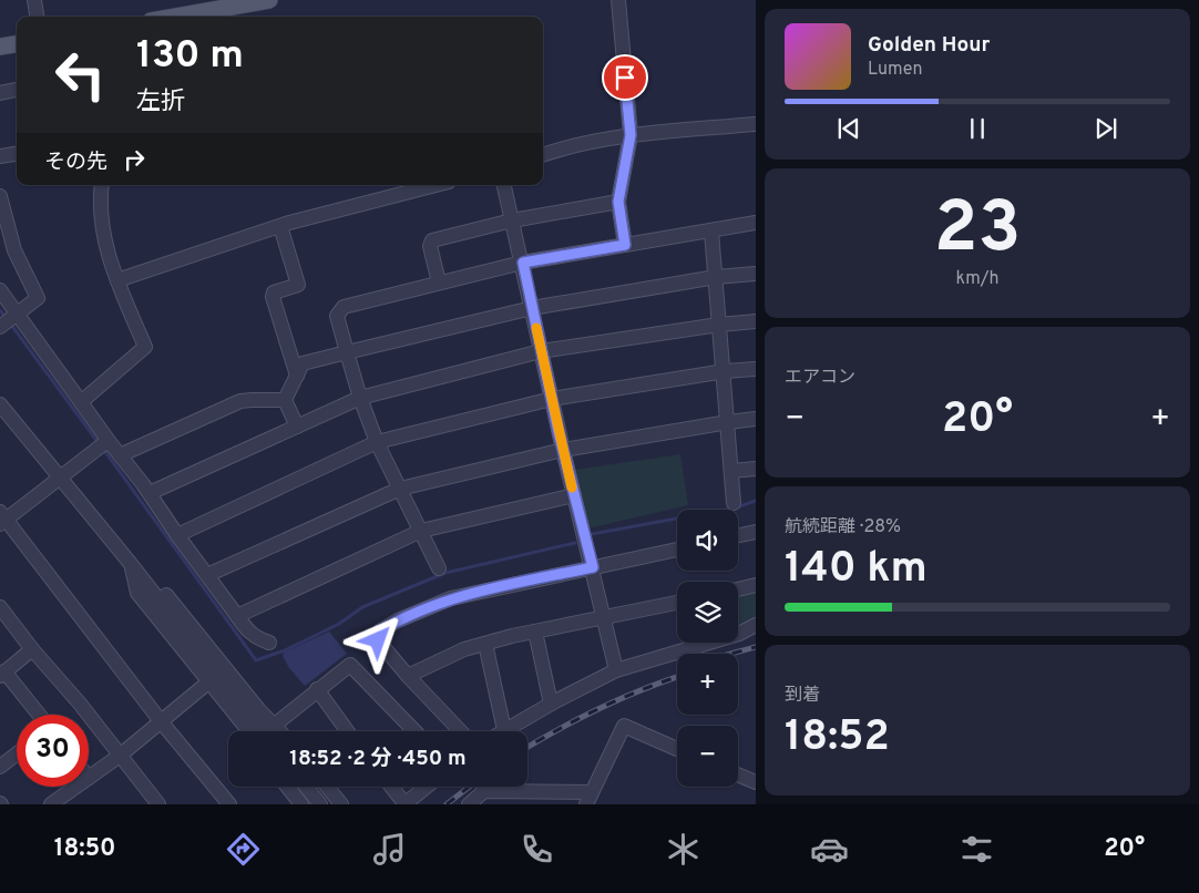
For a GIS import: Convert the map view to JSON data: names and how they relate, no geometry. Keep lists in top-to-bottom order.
{
  "page": {
    "turn": ["130 m", "左折"],
    "song": ["Golden Hour", "Lumen"],
    "then": "その先",
    "tile": [
      ["23", "km/h"],
      "エアコン",
      ["航続距離 · 28%", "140 km"],
      ["到着", "18:52"]
    ],
    "heat": ["−", "20°", "+"],
    "map_buttons": ["+", "−"],
    "limit": "30",
    "trip": "18:52 · 2 分 · 450 m",
    "tabs": ["18:50", "20°"]
  }
}
